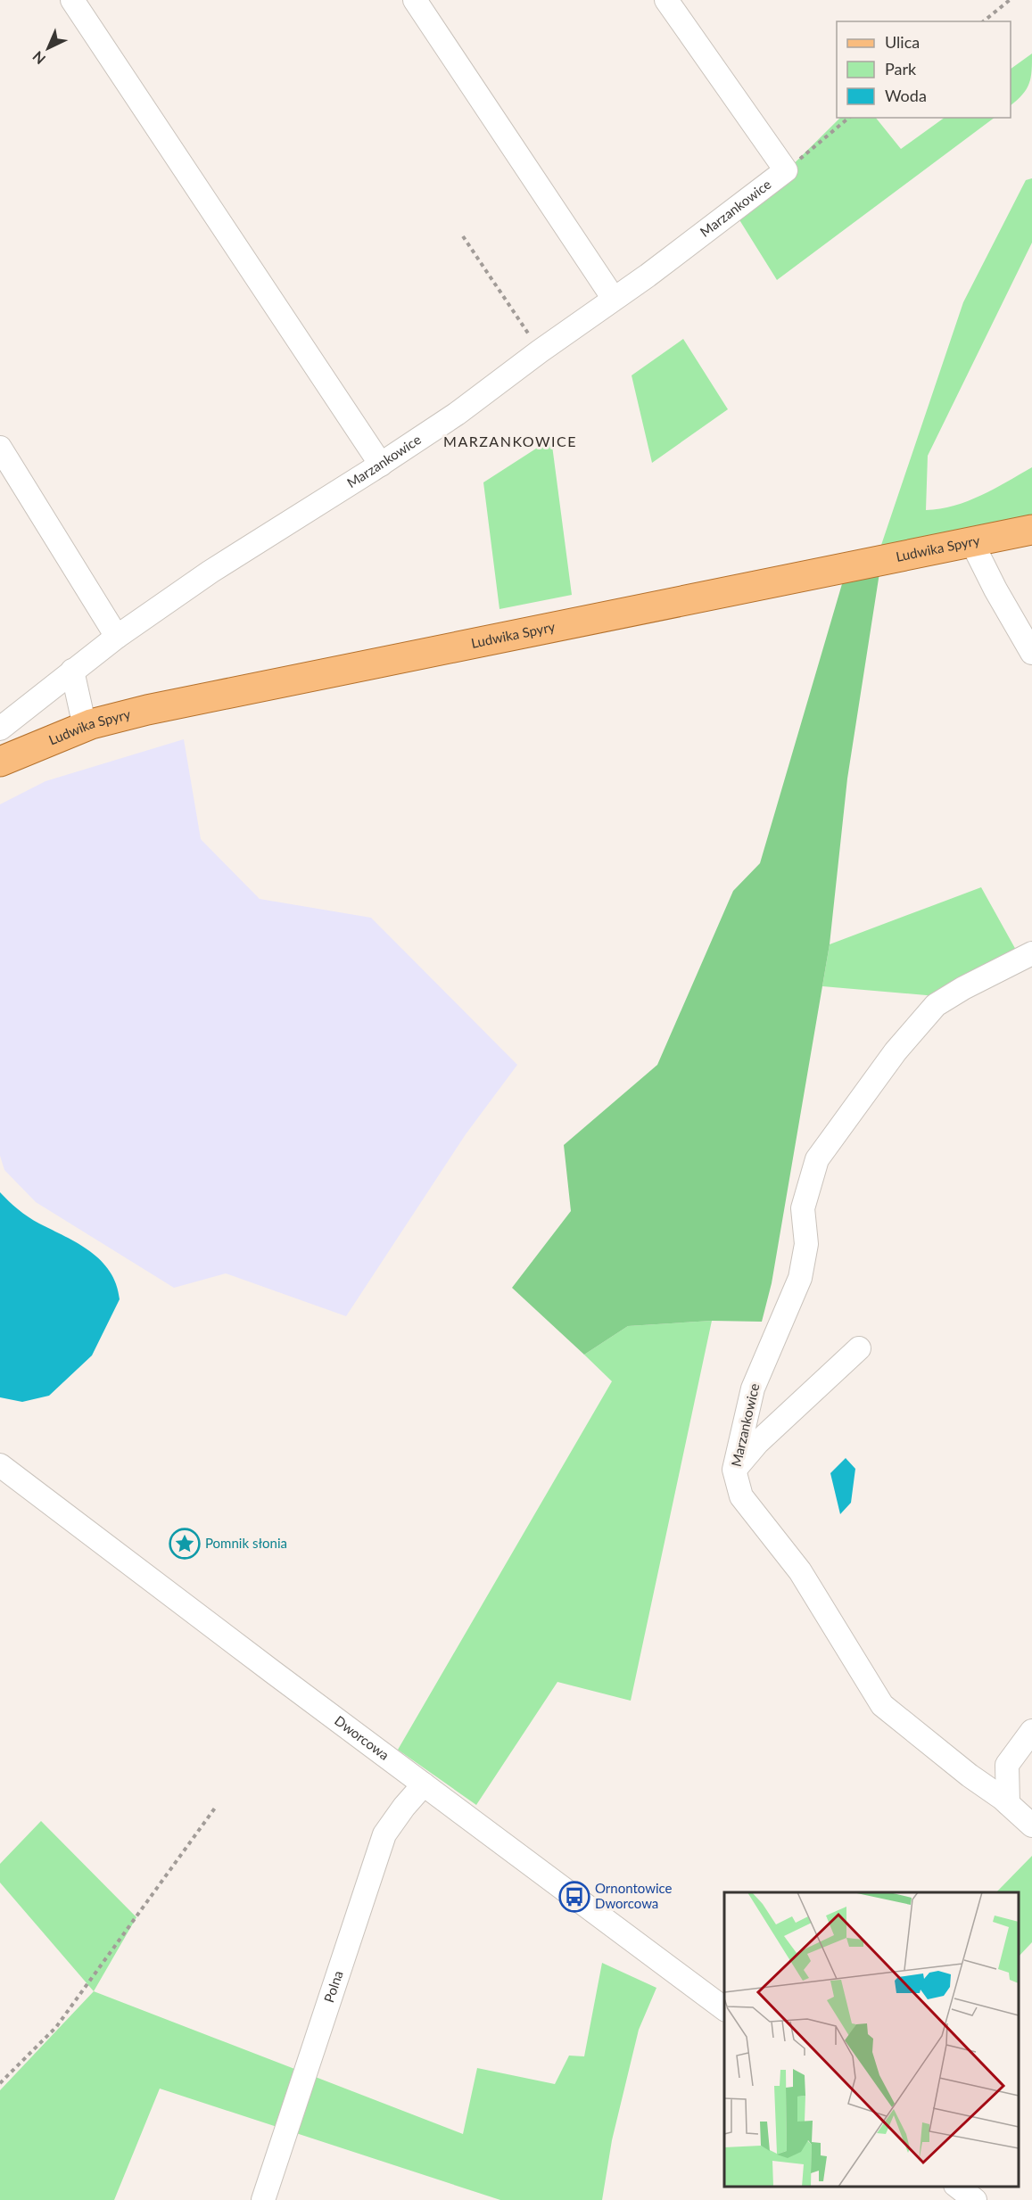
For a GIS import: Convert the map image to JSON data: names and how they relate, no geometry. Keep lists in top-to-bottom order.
{
  "streets": {
    "main road": ["Ludwika Spyry"],
    "street": ["Marzankowice", "Dworcowa", "Polna"]
  },
  "crossings": [
    ["Dworcowa", "Polna"]
  ],
  "districts": ["MARZANKOWICE"],
  "places": {
    "place": ["Pomnik słonia"],
    "bus stop": ["Ornontowice Dworcowa"]
  },
  "legend": ["Ulica", "Park", "Woda"],
  "north": "bottom left"
}
